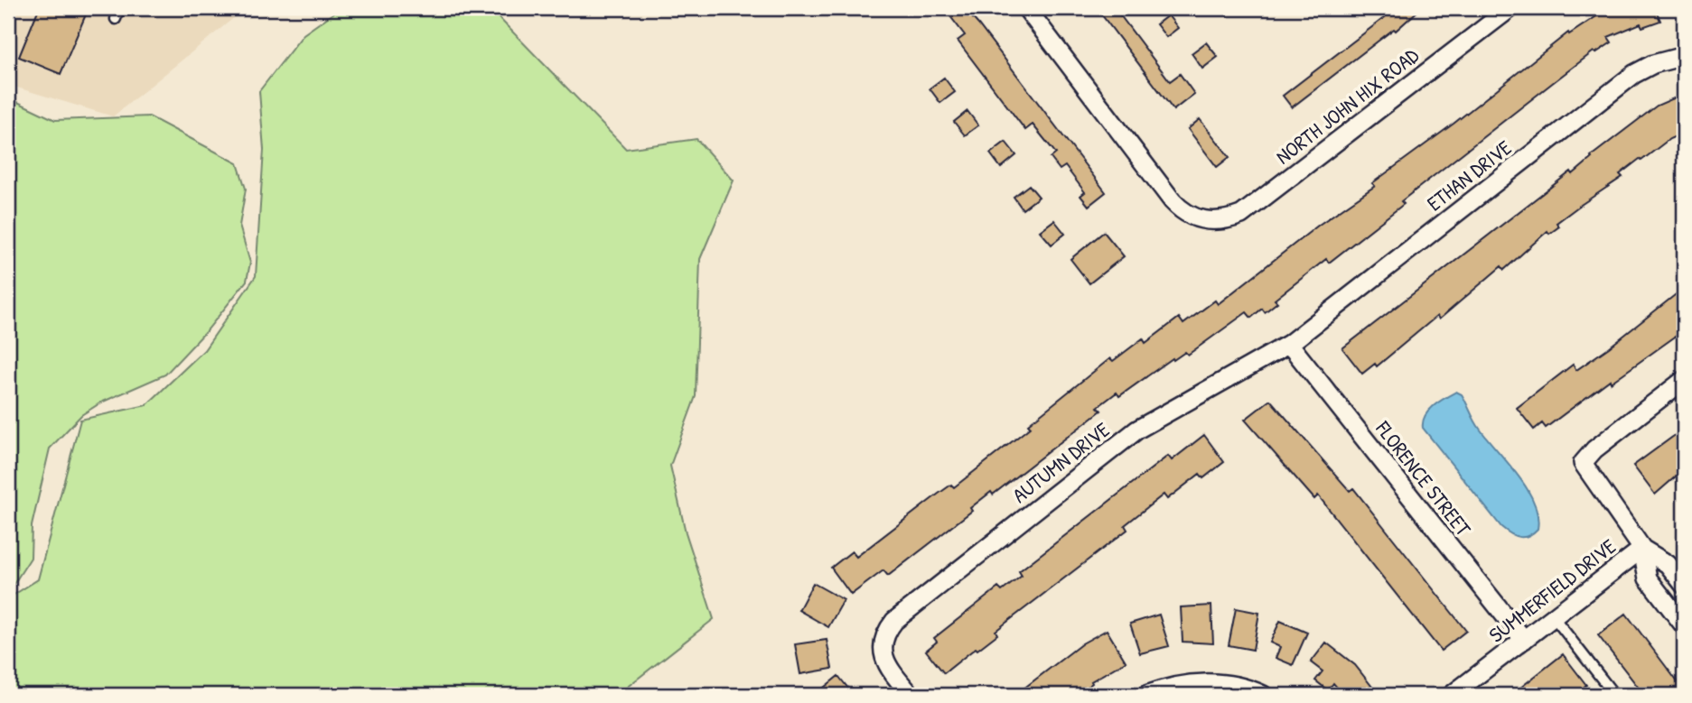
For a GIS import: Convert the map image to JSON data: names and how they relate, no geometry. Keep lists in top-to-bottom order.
{
  "streets": {
    "street": [
      "NORTH JOHN HIX ROAD",
      "ETHAN DRIVE",
      "AUTUMN DRIVE",
      "FLORENCE STREET",
      "SUMMERFIELD DRIVE"
    ]
  },
  "crossings": [
    ["ETHAN DRIVE", "AUTUMN DRIVE"],
    ["ETHAN DRIVE", "FLORENCE STREET"],
    ["AUTUMN DRIVE", "FLORENCE STREET"],
    ["FLORENCE STREET", "SUMMERFIELD DRIVE"]
  ]
}
